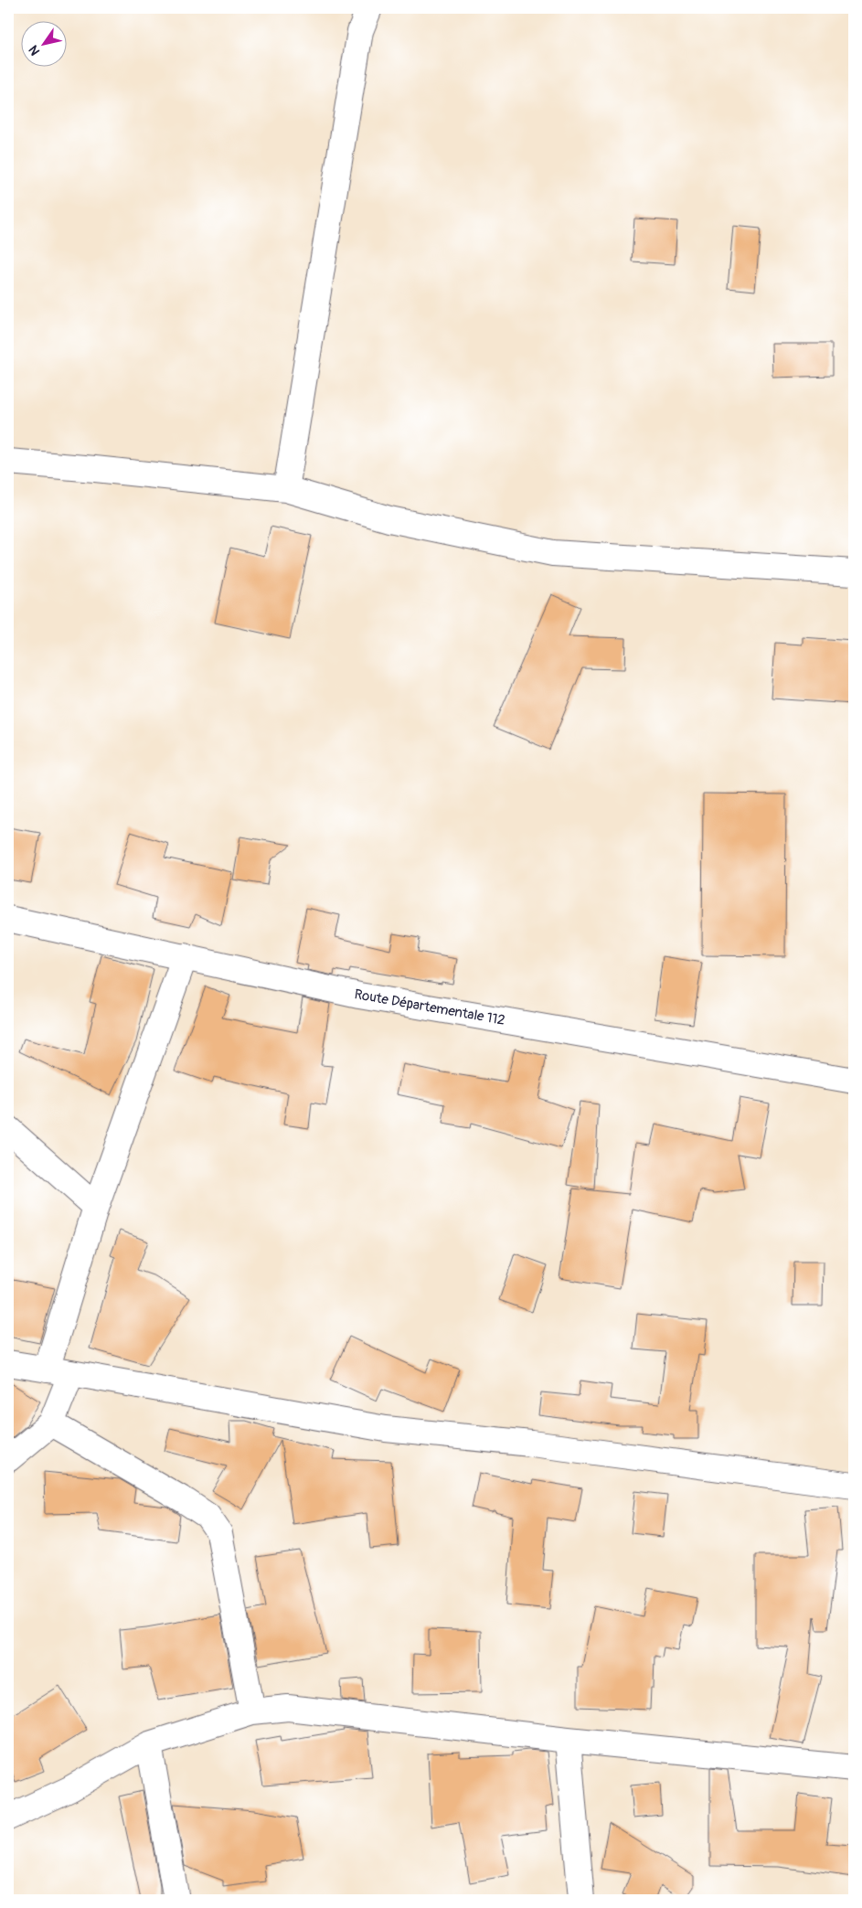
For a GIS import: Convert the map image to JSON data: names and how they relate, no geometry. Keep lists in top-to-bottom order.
{
  "streets": {
    "street": ["Route Départementale 112"]
  },
  "north": "bottom left"
}
